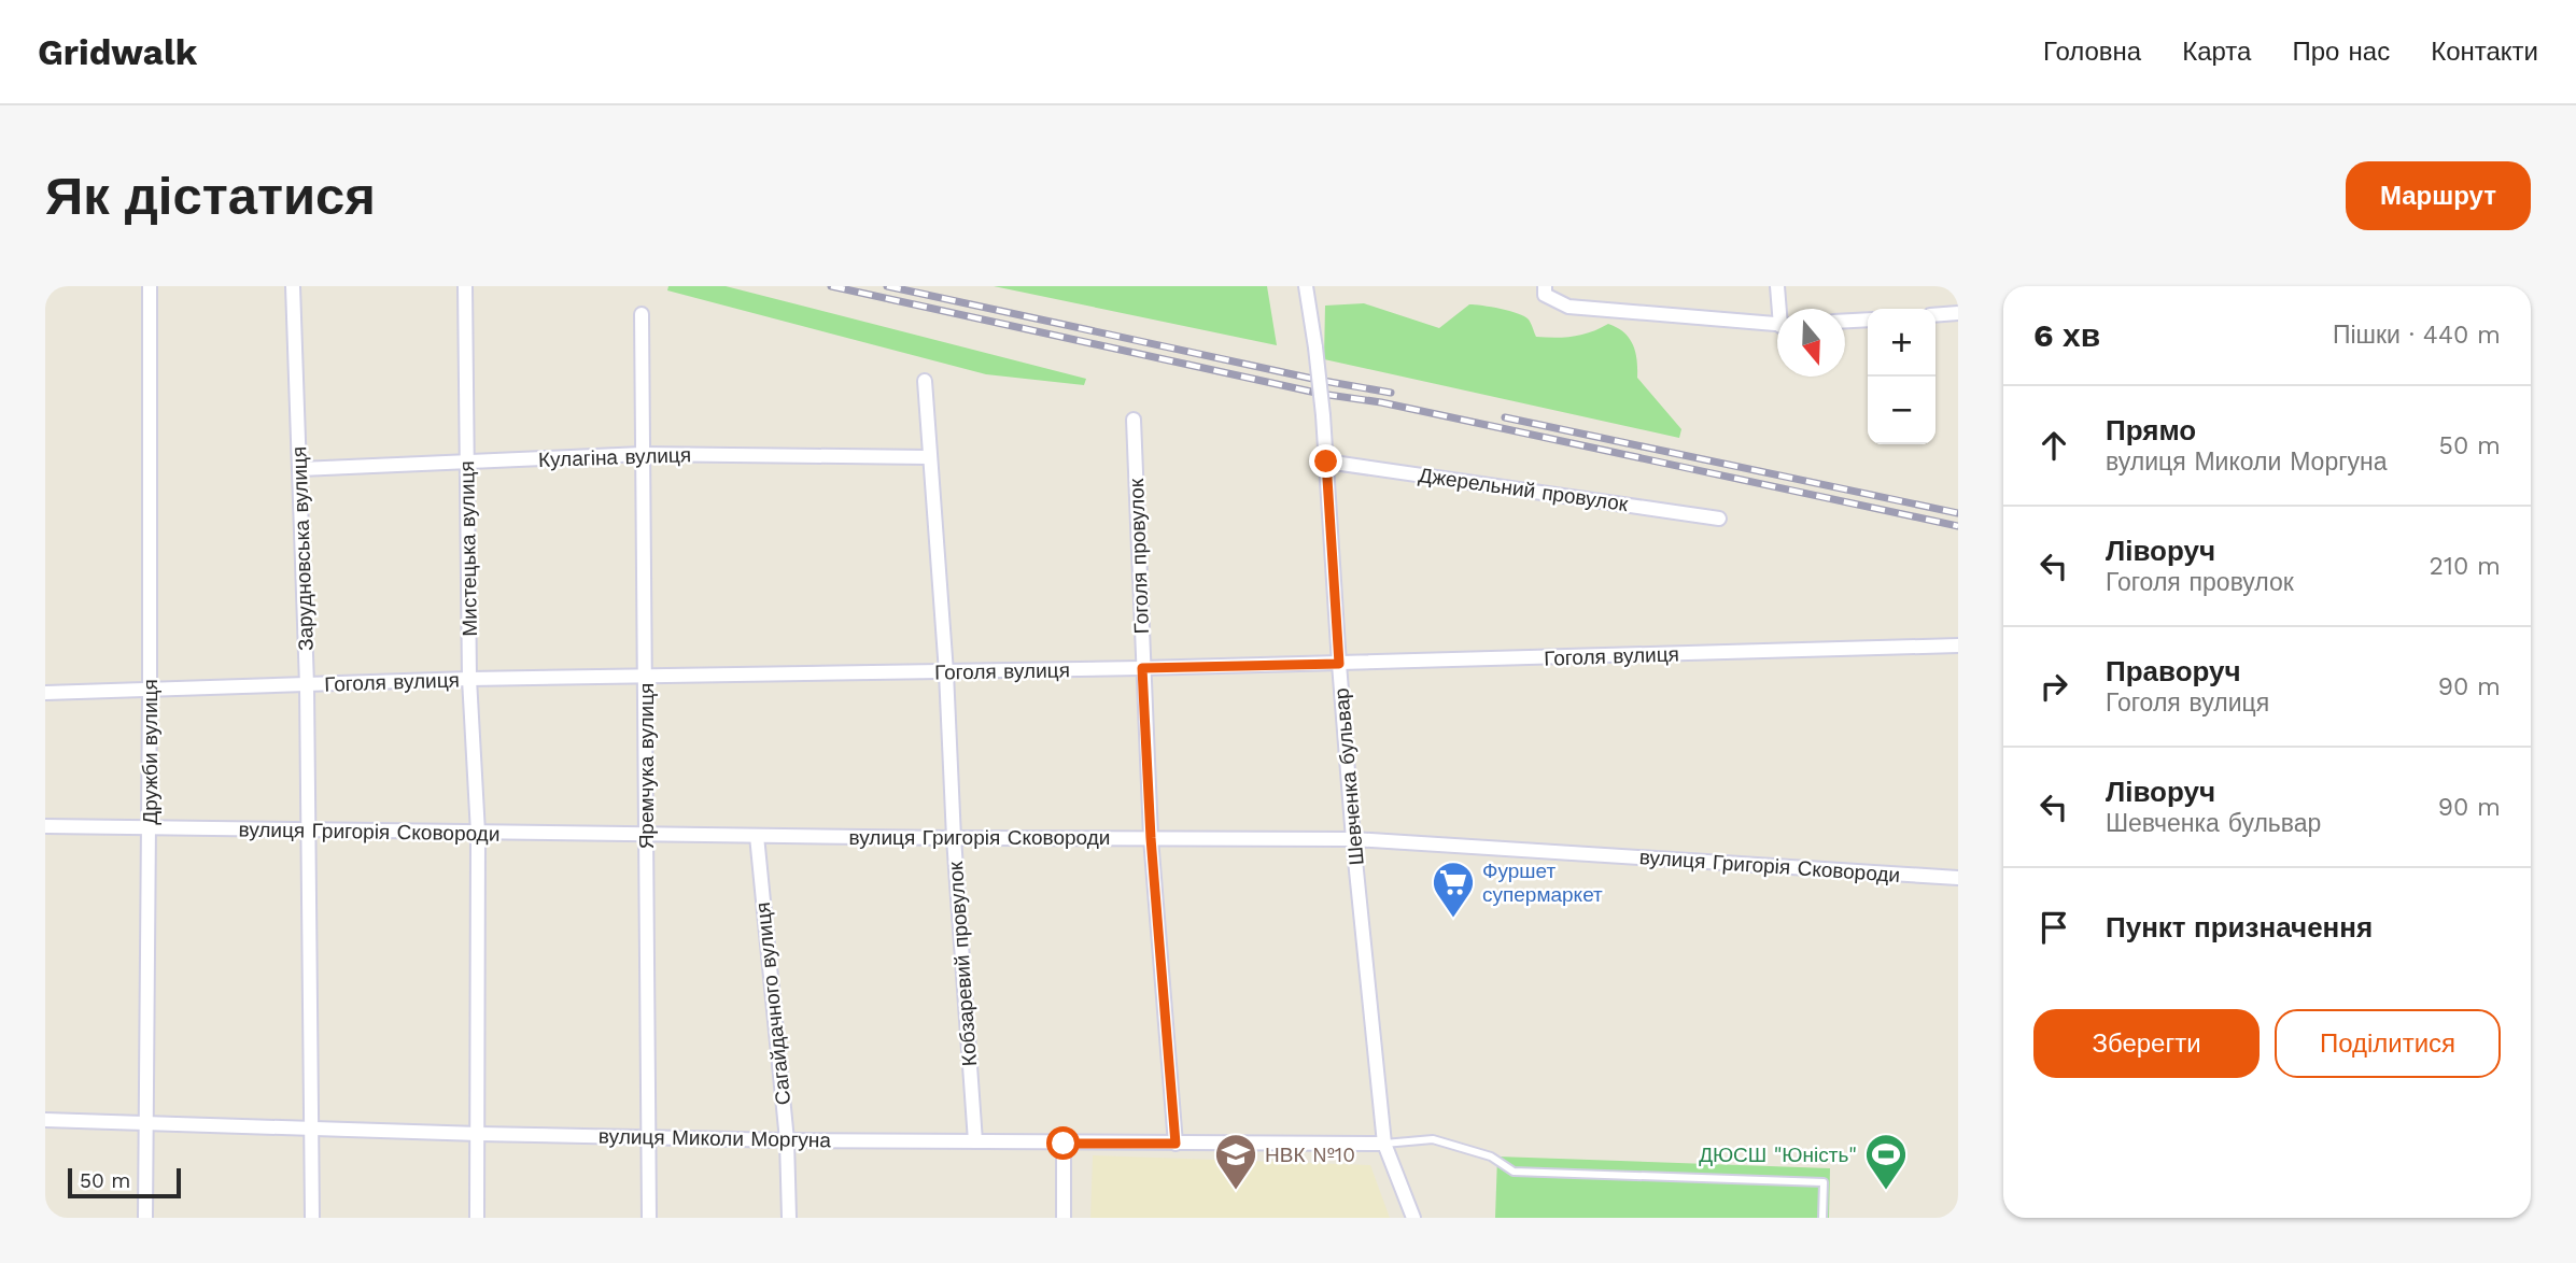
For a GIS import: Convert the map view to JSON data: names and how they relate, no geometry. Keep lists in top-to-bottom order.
{
  "streets": {
    "street": [
      "Кулагіна вулиця",
      "Джерельний провулок",
      "Зарудновська вулиця",
      "Мистецька вулиця",
      "Гоголя провулок",
      "Гоголя вулиця",
      "Дружби вулиця",
      "Яремчука вулиця",
      "Шевченка бульвар",
      "вулиця Григорія Сковороди",
      "Кобзаревий провулок",
      "Сагайдачного вулиця",
      "вулиця Миколи Моргуна"
    ]
  },
  "crossings": [
    ["Кулагіна вулиця", "Зарудновська вулиця"],
    ["Кулагіна вулиця", "Мистецька вулиця"],
    ["Кулагіна вулиця", "Яремчука вулиця"],
    ["Кулагіна вулиця", "Кобзаревий провулок"],
    ["Джерельний провулок", "Шевченка бульвар"],
    ["Зарудновська вулиця", "Гоголя вулиця"],
    ["Зарудновська вулиця", "вулиця Григорія Сковороди"],
    ["Зарудновська вулиця", "вулиця Миколи Моргуна"],
    ["Мистецька вулиця", "Гоголя вулиця"],
    ["Мистецька вулиця", "вулиця Григорія Сковороди"],
    ["Мистецька вулиця", "вулиця Миколи Моргуна"],
    ["Гоголя провулок", "Гоголя вулиця"],
    ["Гоголя провулок", "вулиця Григорія Сковороди"],
    ["Гоголя провулок", "вулиця Миколи Моргуна"],
    ["Гоголя вулиця", "Дружби вулиця"],
    ["Гоголя вулиця", "Яремчука вулиця"],
    ["Гоголя вулиця", "Шевченка бульвар"],
    ["Гоголя вулиця", "Кобзаревий провулок"],
    ["Дружби вулиця", "вулиця Григорія Сковороди"],
    ["Дружби вулиця", "вулиця Миколи Моргуна"],
    ["Яремчука вулиця", "вулиця Григорія Сковороди"],
    ["Яремчука вулиця", "вулиця Миколи Моргуна"],
    ["Шевченка бульвар", "вулиця Григорія Сковороди"],
    ["Шевченка бульвар", "вулиця Миколи Моргуна"],
    ["вулиця Григорія Сковороди", "Кобзаревий провулок"],
    ["вулиця Григорія Сковороди", "Сагайдачного вулиця"],
    ["Кобзаревий провулок", "вулиця Миколи Моргуна"],
    ["Сагайдачного вулиця", "вулиця Миколи Моргуна"]
  ],
  "places": {
    "supermarket": ["Фуршет супермаркет"],
    "school or university": ["НВК №10"],
    "sports": ["ДЮСШ \"Юність\""]
  },
  "scale_bar": "50 m",
  "north": "bottom",
  "page": {
    "header": "Gridwalk",
    "nav": [
      "Головна",
      "Карта",
      "Про нас",
      "Контакти"
    ],
    "buttons": [
      "Маршрут",
      ["Зберегти", "Поділитися"]
    ],
    "title": "Як дістатися",
    "heading": ["6 хв", "Пішки · 440 m"],
    "map_buttons": ["+", "−"],
    "list": [
      ["Прямо", "вулиця Миколи Моргуна", "50 m"],
      ["Ліворуч", "Гоголя провулок", "210 m"],
      ["Праворуч", "Гоголя вулиця", "90 m"],
      ["Ліворуч", "Шевченка бульвар", "90 m"],
      "Пункт призначення"
    ],
    "scale": "50 m"
  }
}
